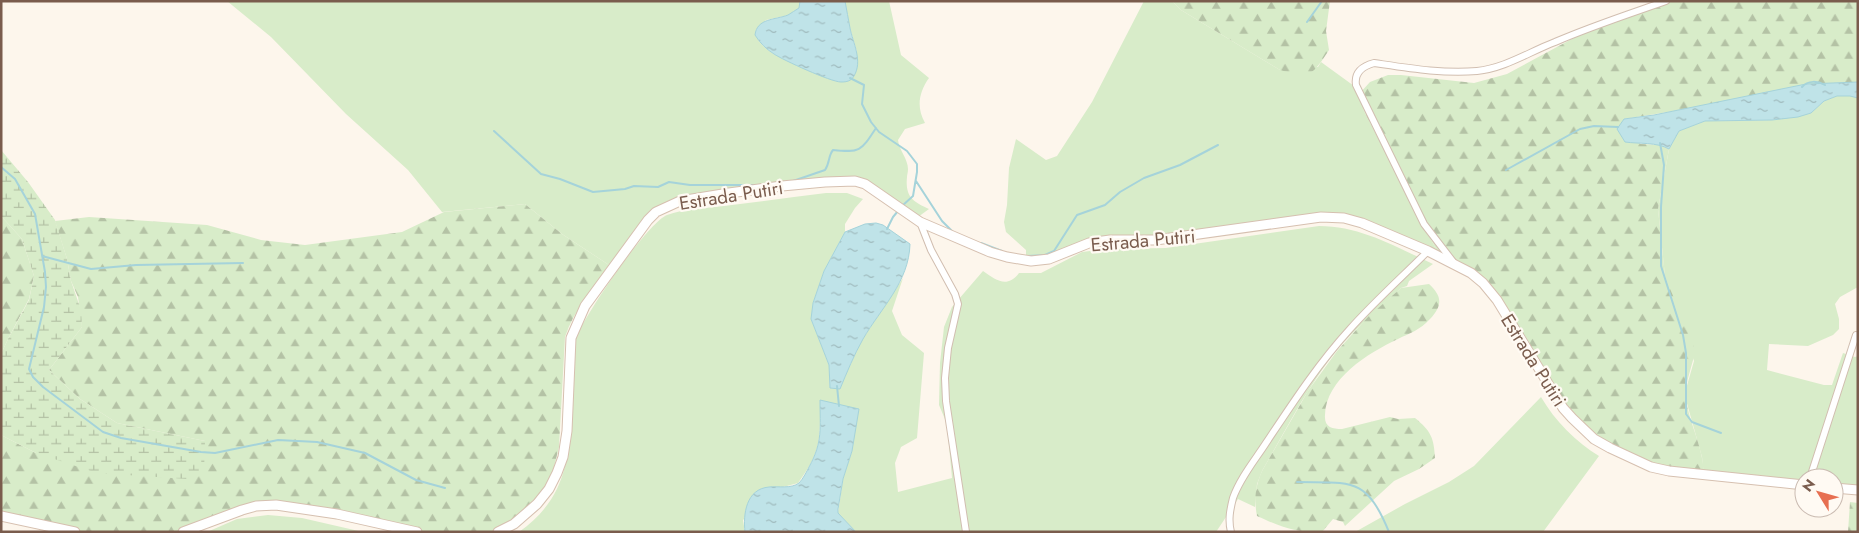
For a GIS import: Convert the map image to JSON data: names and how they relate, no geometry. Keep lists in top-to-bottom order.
{
  "streets": {
    "street": ["Estrada Putiri"]
  },
  "north": "top left"
}
